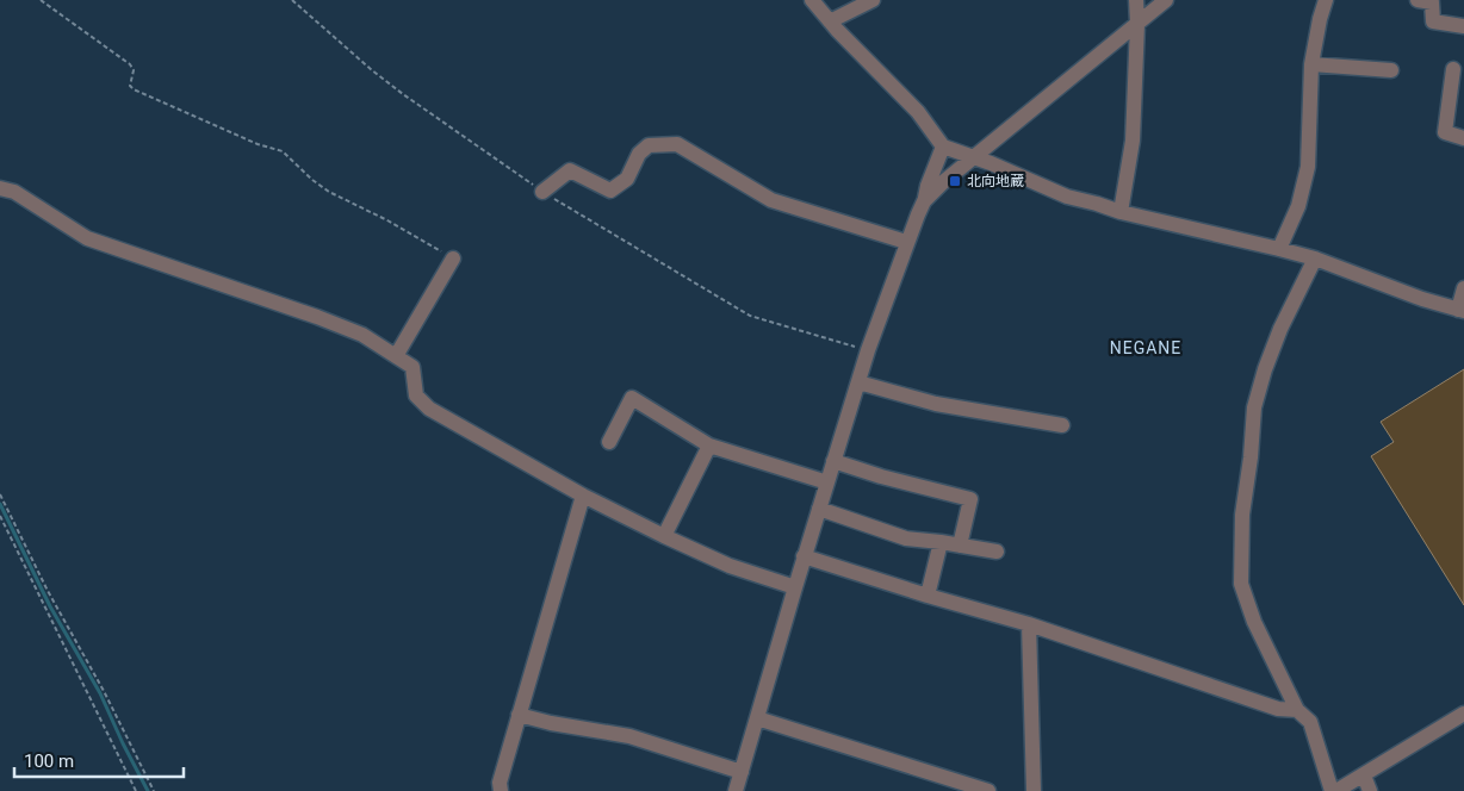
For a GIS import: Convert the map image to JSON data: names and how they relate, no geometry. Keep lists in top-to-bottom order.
{
  "districts": ["NEGANE"],
  "places": {
    "transit": ["北向地蔵"]
  },
  "scale_bar": "100 m"
}
